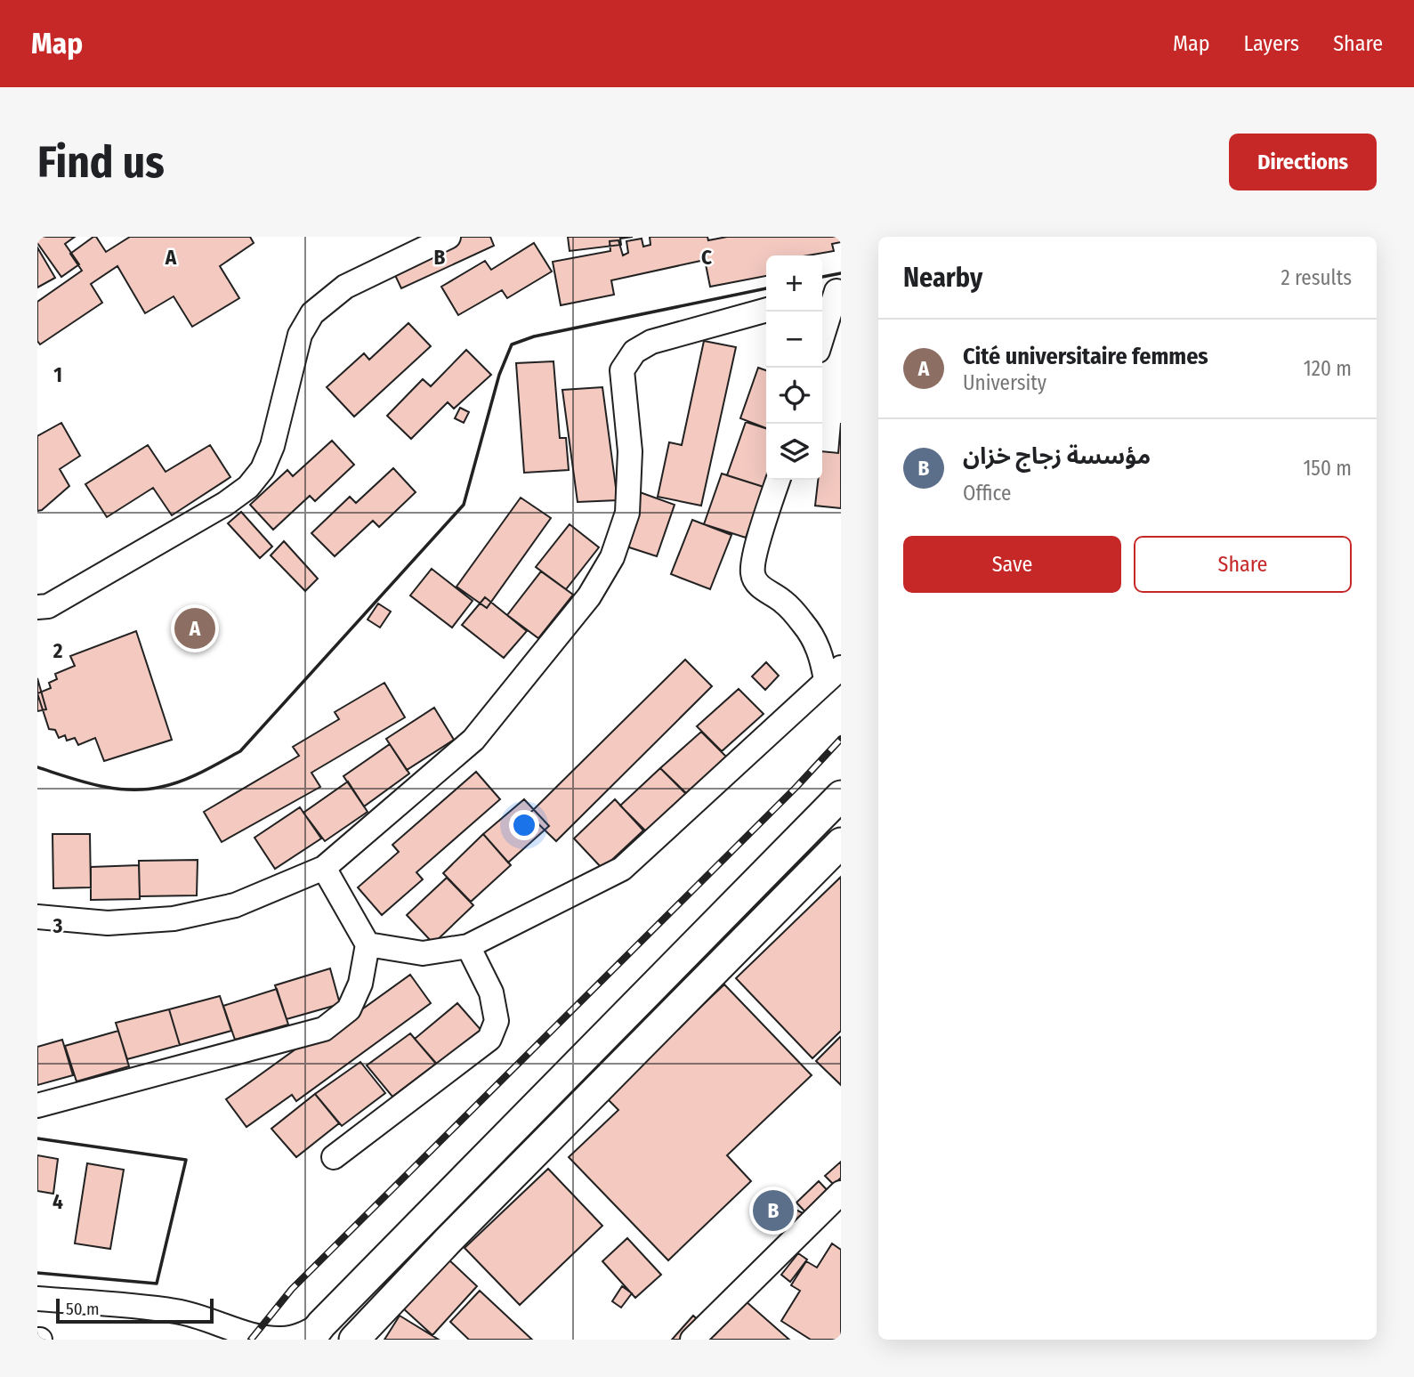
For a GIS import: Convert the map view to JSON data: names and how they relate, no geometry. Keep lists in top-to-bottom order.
{
  "scale_bar": "50 m",
  "page": {
    "header": "Map",
    "nav": ["Map", "Layers", "Share"],
    "buttons": [
      "Directions",
      ["Save", "Share"]
    ],
    "title": "Find us",
    "heading": ["Nearby", "2 results"],
    "map_buttons": ["+", "−"],
    "list": [
      {
        "mark": "A",
        "name": "Cité universitaire femmes",
        "note": "University",
        "value": "120 m"
      },
      {
        "mark": "B",
        "name": "مؤسسة زجاج خزان",
        "note": "Office",
        "value": "150 m"
      }
    ],
    "pins": ["A", "B"],
    "scale": "50 m"
  },
  "grid": {
    "columns": ["A", "B", "C"],
    "rows": [
      "1",
      "2",
      "3",
      "4"
    ]
  }
}
